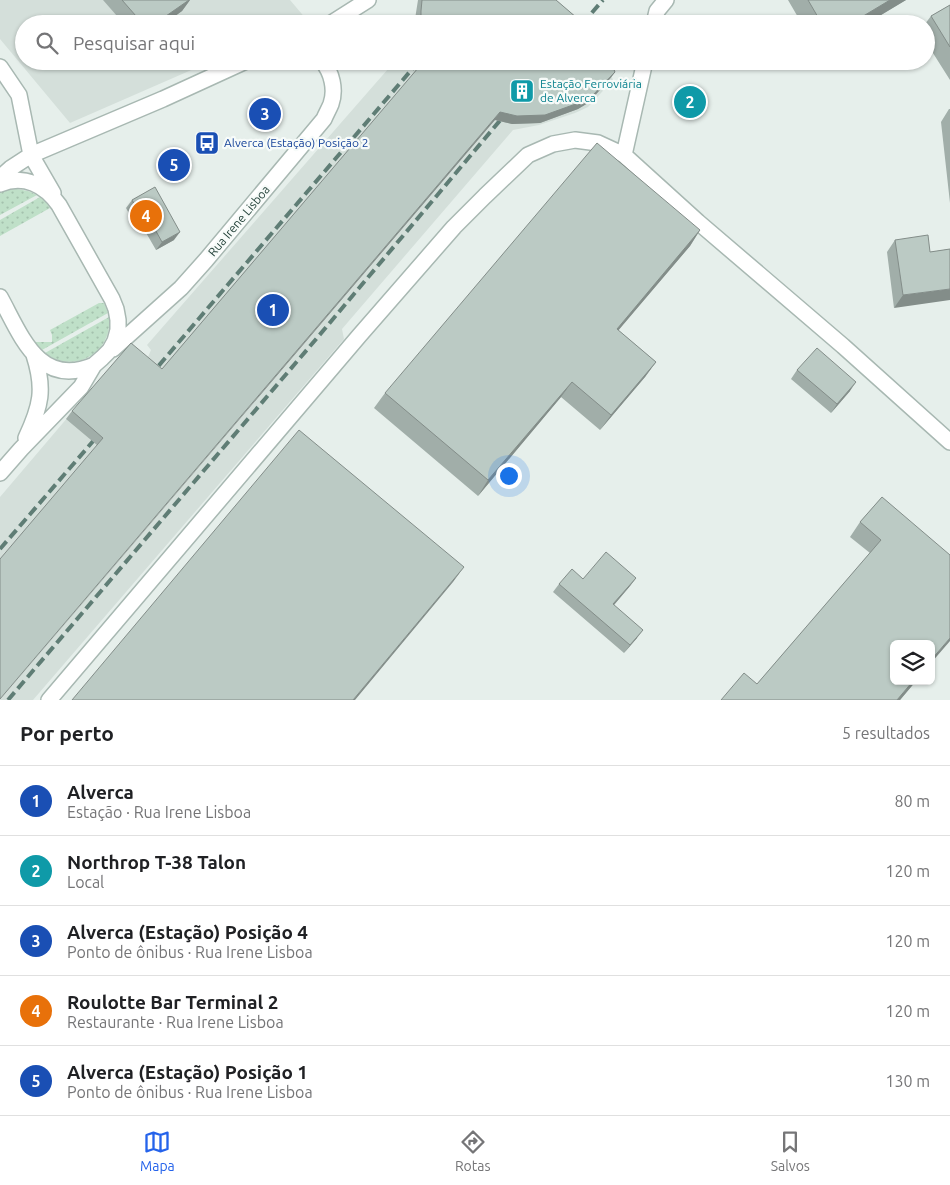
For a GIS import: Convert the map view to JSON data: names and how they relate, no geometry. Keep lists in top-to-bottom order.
{
  "streets": {
    "street": ["Rua Irene Lisboa"]
  },
  "places": {
    "building": ["Estação Ferroviária de Alverca"],
    "bus stop": ["Alverca (Estação) Posição 2"]
  },
  "page": {
    "search": "Pesquisar aqui",
    "pins": [
      "2",
      "3",
      "5",
      "4",
      "1"
    ],
    "heading": ["Por perto", "5 resultados"],
    "list": [
      {
        "mark": "1",
        "name": "Alverca",
        "note": "Estação · Rua Irene Lisboa",
        "value": "80 m"
      },
      {
        "mark": "2",
        "name": "Northrop T-38 Talon",
        "note": "Local",
        "value": "120 m"
      },
      {
        "mark": "3",
        "name": "Alverca (Estação) Posição 4",
        "note": "Ponto de ônibus · Rua Irene Lisboa",
        "value": "120 m"
      },
      {
        "mark": "4",
        "name": "Roulotte Bar Terminal 2",
        "note": "Restaurante · Rua Irene Lisboa",
        "value": "120 m"
      },
      {
        "mark": "5",
        "name": "Alverca (Estação) Posição 1",
        "note": "Ponto de ônibus · Rua Irene Lisboa",
        "value": "130 m"
      }
    ],
    "nav": ["Mapa", "Rotas", "Salvos"]
  }
}
